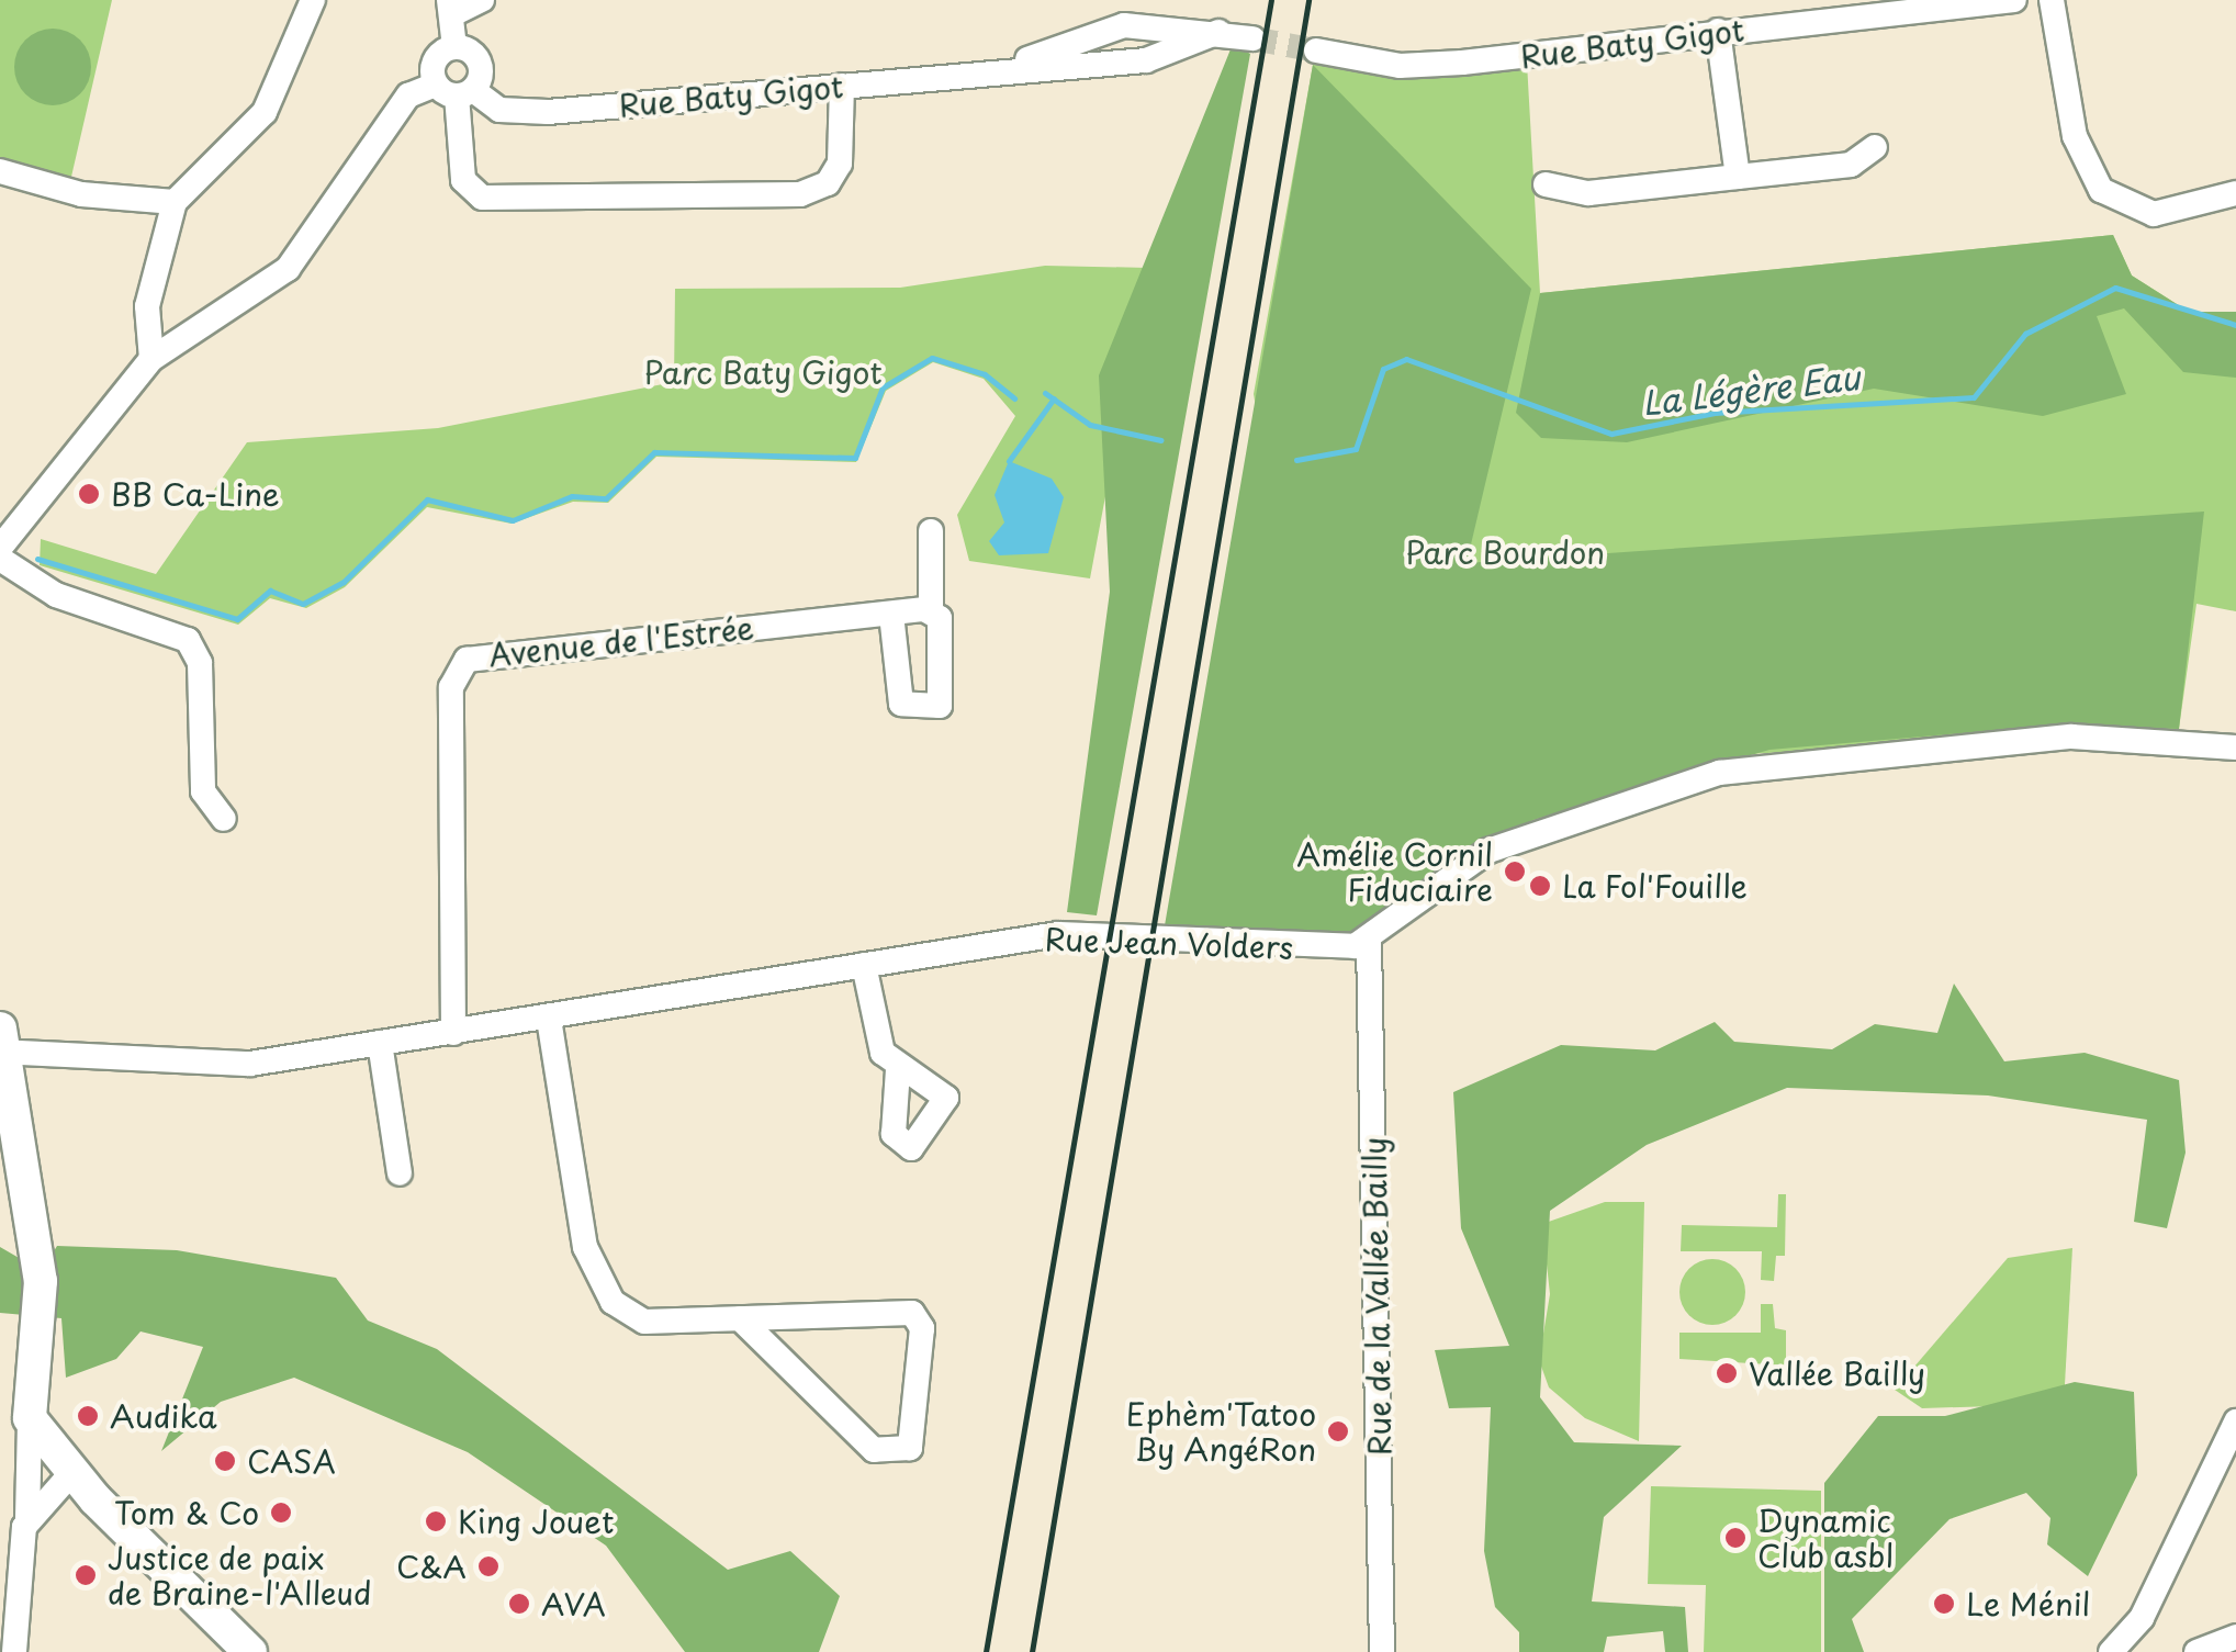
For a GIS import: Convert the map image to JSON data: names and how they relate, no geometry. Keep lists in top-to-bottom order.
{
  "streets": {
    "street": [
      "Rue Baty Gigot",
      "Avenue de l'Estrée",
      "Rue Jean Volders",
      "Rue de la Vallée Bailly"
    ]
  },
  "crossings": [
    ["Avenue de l'Estrée", "Rue Jean Volders"],
    ["Rue Jean Volders", "Rue de la Vallée Bailly"]
  ],
  "water": ["La Légère Eau"],
  "parks": ["Parc Baty Gigot", "Parc Bourdon"],
  "places": [
    "BB Ca-Line",
    "Amélie Cornil Fiduciaire",
    "La Fol'Fouille",
    "Vallée Bailly",
    "Audika",
    "Ephèm'Tatoo By AngéRon",
    "CASA",
    "Tom & Co",
    "King Jouet",
    "Dynamic Club asbl",
    "C&A",
    "Justice de paix de Braine-l'Alleud",
    "AVA",
    "Le Ménil"
  ]
}
